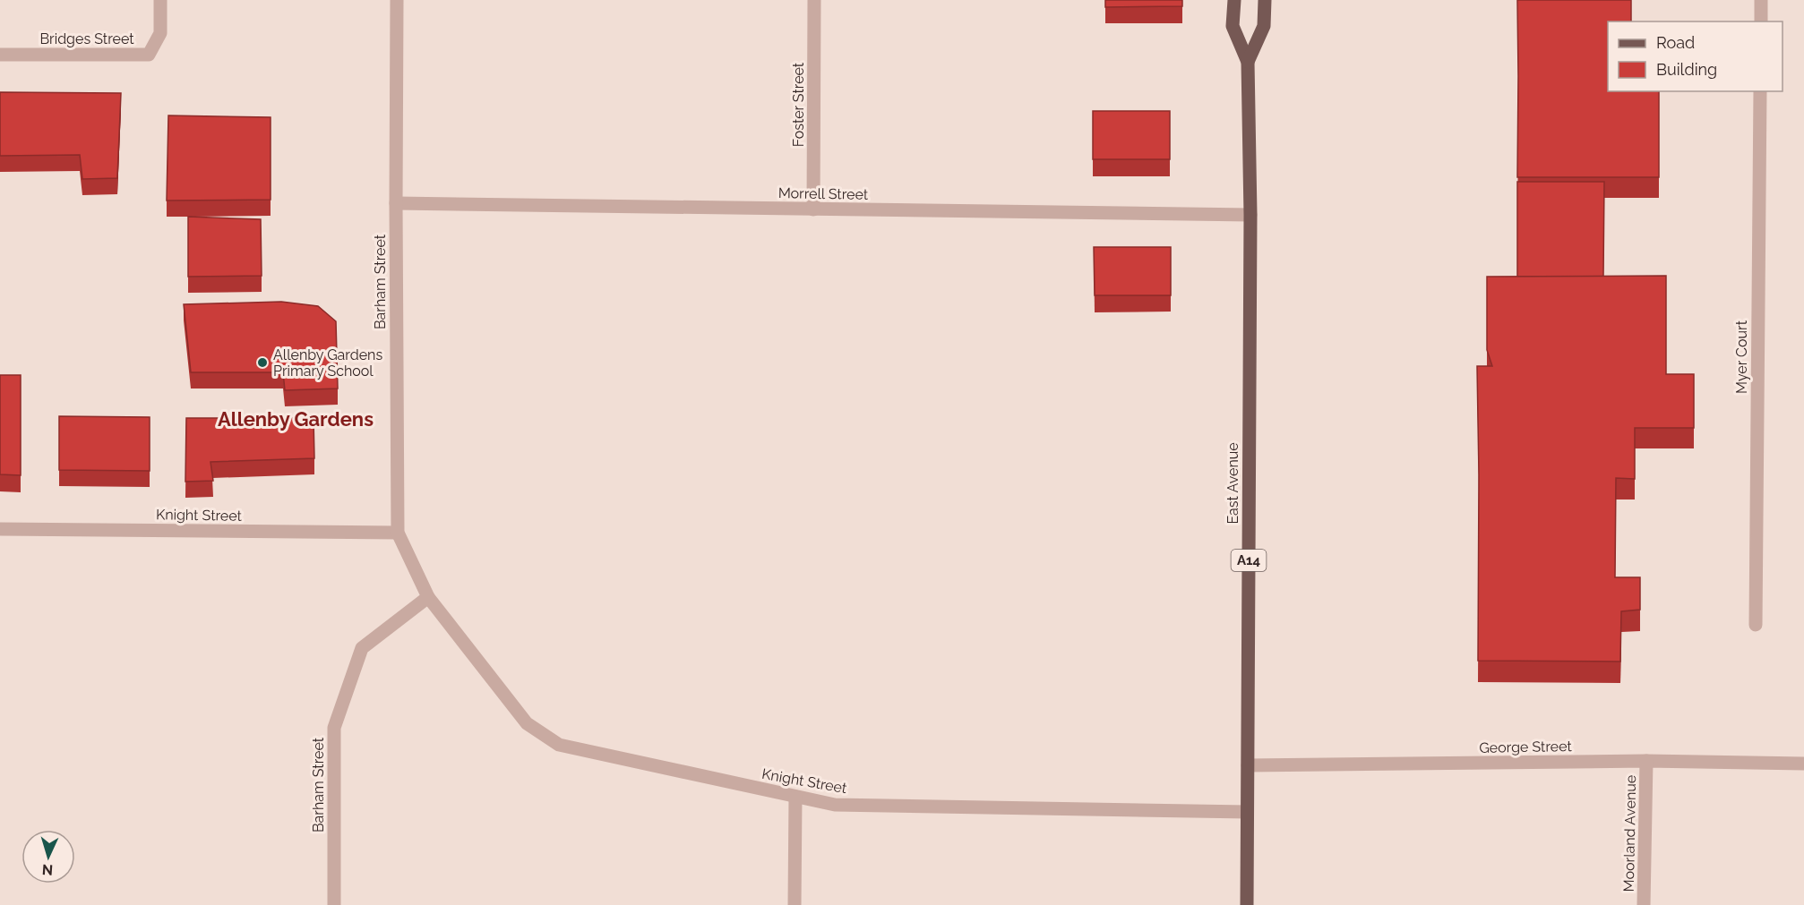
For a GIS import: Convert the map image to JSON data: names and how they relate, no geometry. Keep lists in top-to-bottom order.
{
  "streets": {
    "main road": ["East Avenue", "A14"],
    "street": [
      "Bridges Street",
      "Foster Street",
      "Morrell Street",
      "Barham Street",
      "Myer Court",
      "Knight Street",
      "George Street",
      "Moorland Avenue"
    ]
  },
  "crossings": [
    ["Foster Street", "Morrell Street"],
    ["Morrell Street", "Barham Street"],
    ["Morrell Street", "East Avenue"],
    ["Barham Street", "Knight Street"],
    ["East Avenue", "Knight Street"],
    ["East Avenue", "George Street"],
    ["George Street", "Moorland Avenue"]
  ],
  "districts": ["Allenby Gardens"],
  "places": ["Allenby Gardens Primary School"],
  "legend": ["Road", "Building"],
  "north": "bottom"
}
